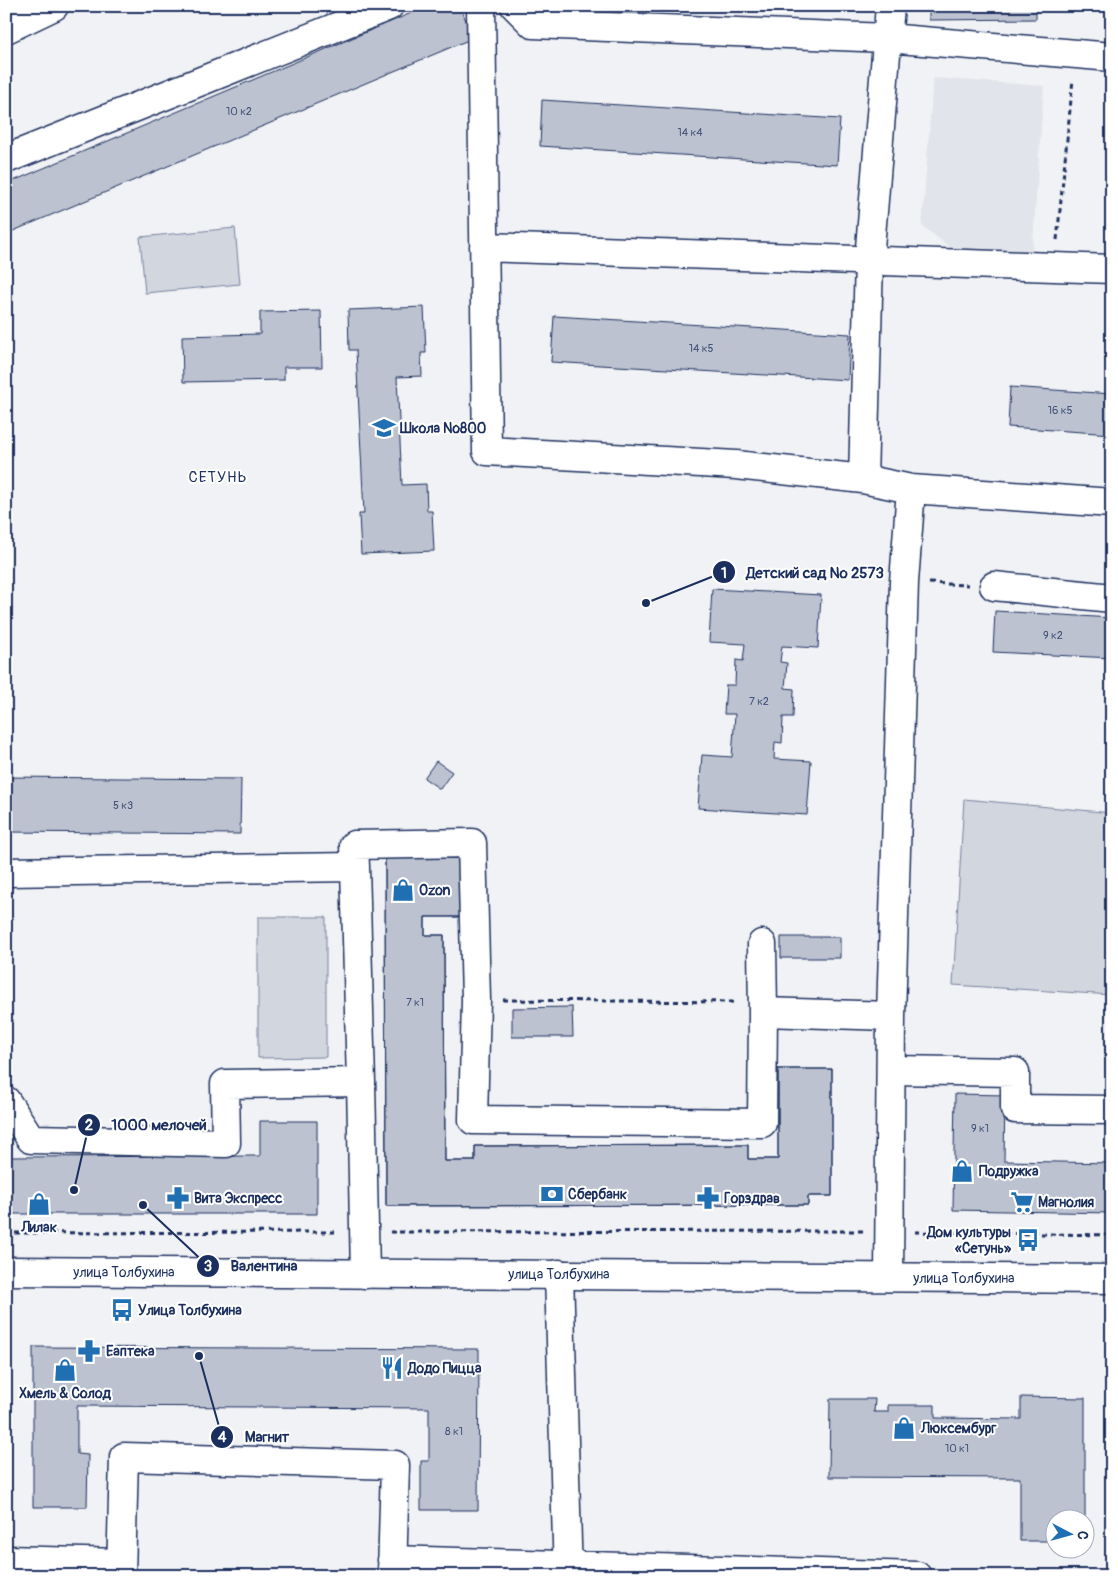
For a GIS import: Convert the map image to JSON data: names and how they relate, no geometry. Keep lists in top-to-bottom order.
{
  "streets": {
    "main road": ["улица Толбухина"]
  },
  "districts": ["СЕТУНЬ"],
  "places": {
    "school or university": ["Школа №800"],
    "other": [
      "Детский сад № 2573",
      "1000 мелочей",
      "Валентина",
      "Магнит"
    ],
    "shop": [
      "Ozon",
      "Подружка",
      "Лилак",
      "Хмель & Солод",
      "Люксембург"
    ],
    "bank": ["Сбербанк"],
    "pharmacy": ["Вита Экспресс", "Горздрав", "Еаптека"],
    "supermarket": ["Магнолия"],
    "bus stop": ["Дом культуры «Сетунь»", "Улица Толбухина"],
    "restaurant": ["Додо Пицца"]
  },
  "house_numbers": [
    "10 к2",
    "14 к4",
    "14 к5",
    "16 к5",
    "9 к2",
    "7 к2",
    "5 к3",
    "7 к1",
    "9 к1",
    "8 к1",
    "10 к1"
  ],
  "north": "right"
}
